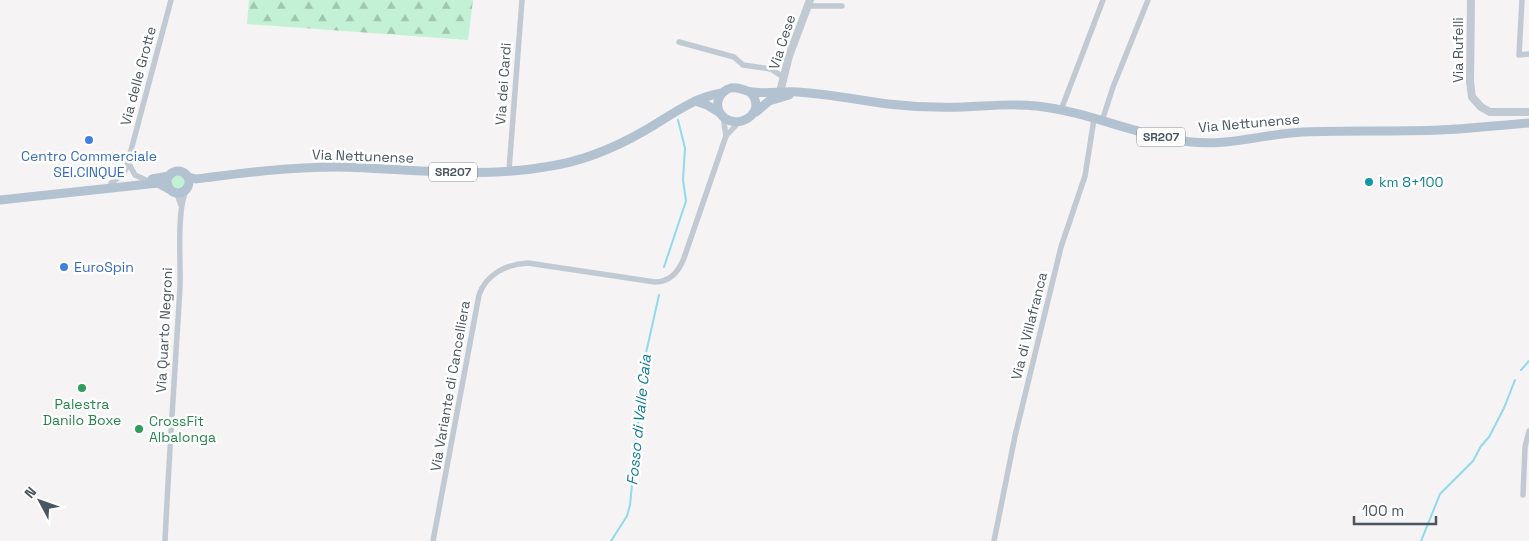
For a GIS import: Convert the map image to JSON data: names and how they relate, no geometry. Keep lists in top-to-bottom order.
{
  "streets": {
    "main road": ["Via Nettunense", "SR207"],
    "street": [
      "Via Cese",
      "Via Rufelli",
      "Via delle Grotte",
      "Via dei Cardi",
      "Via di Villafranca",
      "Via Quarto Negroni",
      "Via Variante di Cancelliera"
    ]
  },
  "crossings": [
    ["Via Cese", "Via Nettunense"],
    ["Via delle Grotte", "SR207"],
    ["Via dei Cardi", "Via Nettunense"],
    ["Via Nettunense", "SR207"],
    ["Via Nettunense", "Via di Villafranca"],
    ["Via Nettunense", "Via Quarto Negroni"],
    ["Via Nettunense", "Via Variante di Cancelliera"],
    ["SR207", "Via Quarto Negroni"]
  ],
  "water": ["Fosso di Valle Caia"],
  "places": [
    "Centro Commerciale SEI.CINQUE",
    "km 8+100",
    "EuroSpin",
    "Palestra Danilo Boxe",
    "CrossFit Albalonga"
  ],
  "scale_bar": "100 m",
  "north": "top left"
}
